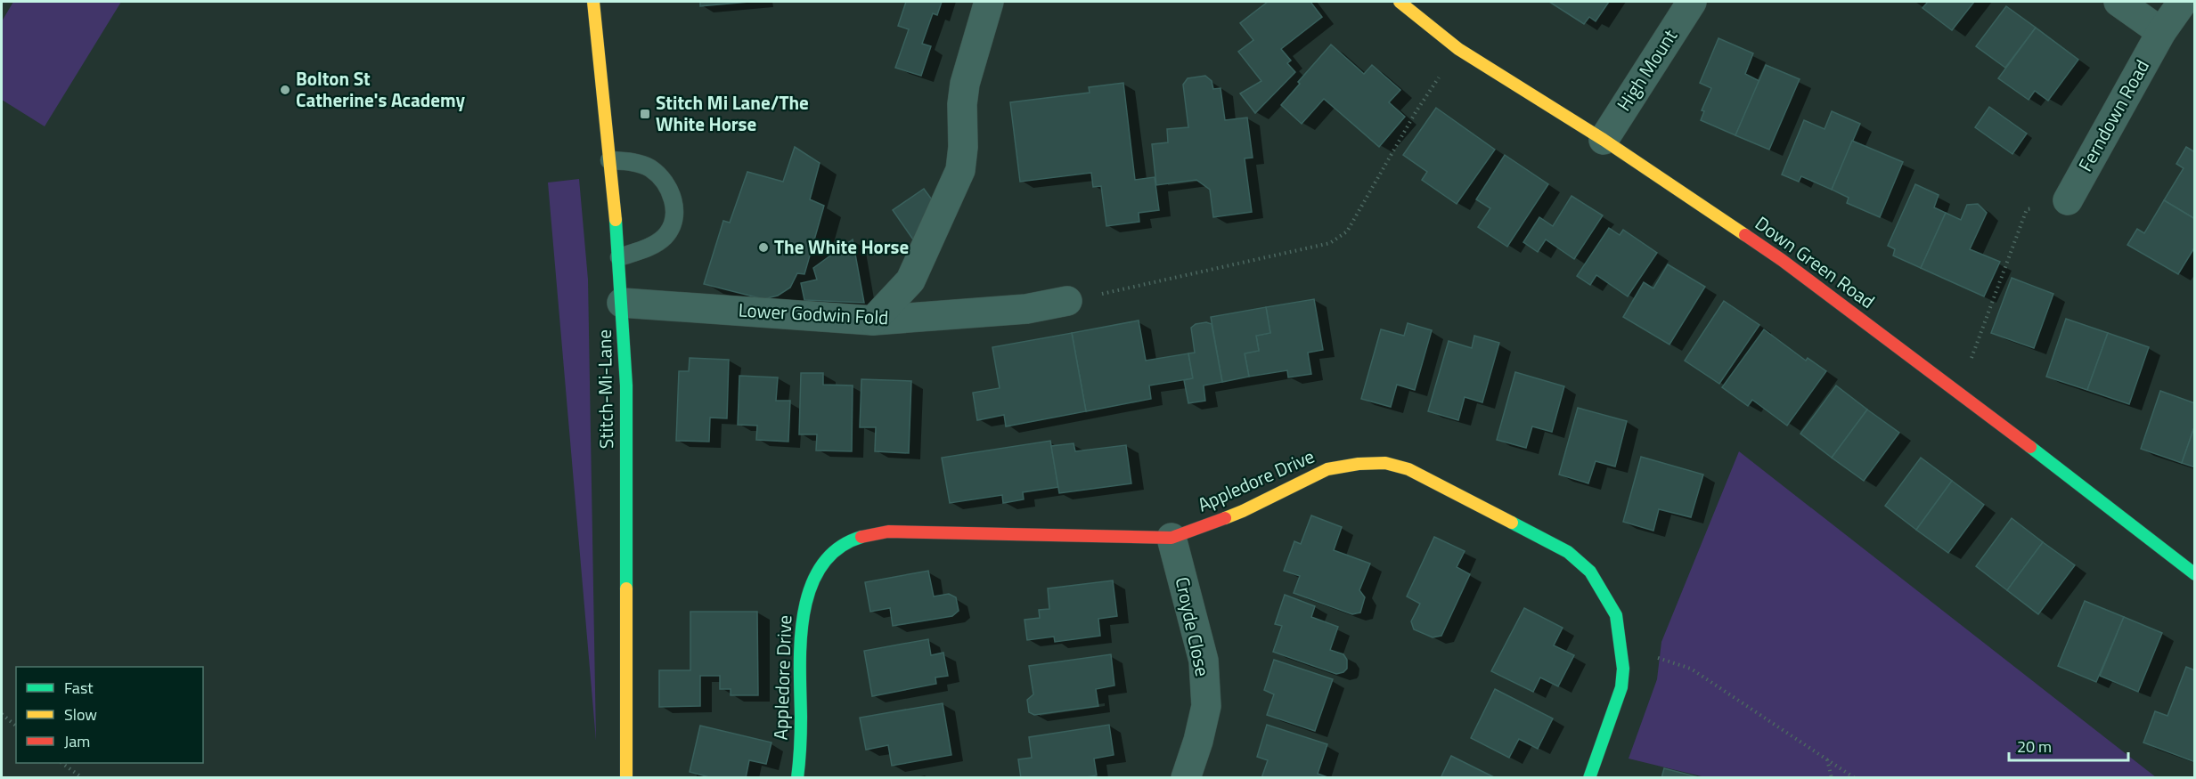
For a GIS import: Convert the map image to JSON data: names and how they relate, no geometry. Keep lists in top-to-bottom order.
{
  "streets": {
    "street": [
      "High Mount",
      "Ferndown Road",
      "Down Green Road",
      "Lower Godwin Fold",
      "Stitch-Mi-Lane",
      "Appledore Drive",
      "Croyde Close"
    ]
  },
  "crossings": [
    ["High Mount", "Down Green Road"],
    ["Lower Godwin Fold", "Stitch-Mi-Lane"],
    ["Appledore Drive", "Croyde Close"]
  ],
  "places": {
    "other": ["Bolton St Catherine's Academy", "The White Horse"],
    "transit": ["Stitch Mi Lane/The White Horse"]
  },
  "legend": ["Fast", "Slow", "Jam"],
  "scale_bar": "20 m"
}
